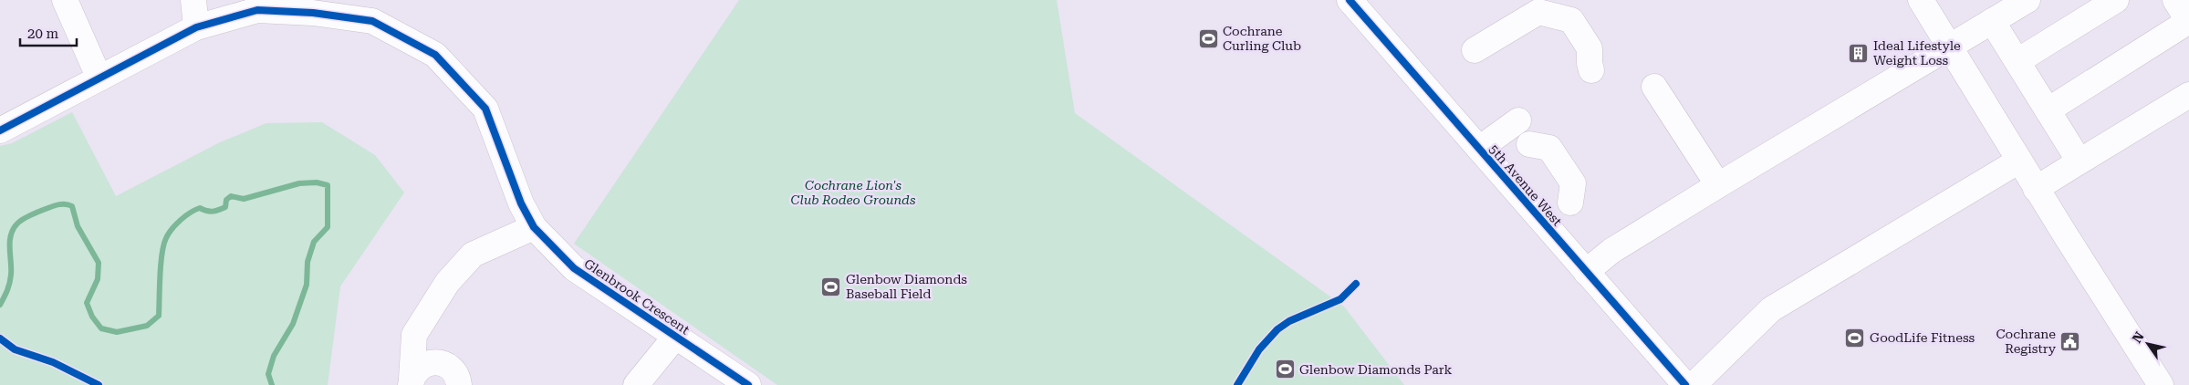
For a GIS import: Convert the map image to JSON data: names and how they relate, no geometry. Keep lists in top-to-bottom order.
{
  "streets": {
    "street": ["5th Avenue West", "Glenbrook Crescent"]
  },
  "parks": ["Cochrane Lion's Club Rodeo Grounds"],
  "places": {
    "sports": [
      "Cochrane Curling Club",
      "Glenbow Diamonds Baseball Field",
      "GoodLife Fitness",
      "Glenbow Diamonds Park"
    ],
    "building": ["Ideal Lifestyle Weight Loss"],
    "public building": ["Cochrane Registry"]
  },
  "scale_bar": "20 m",
  "north": "top left"
}
